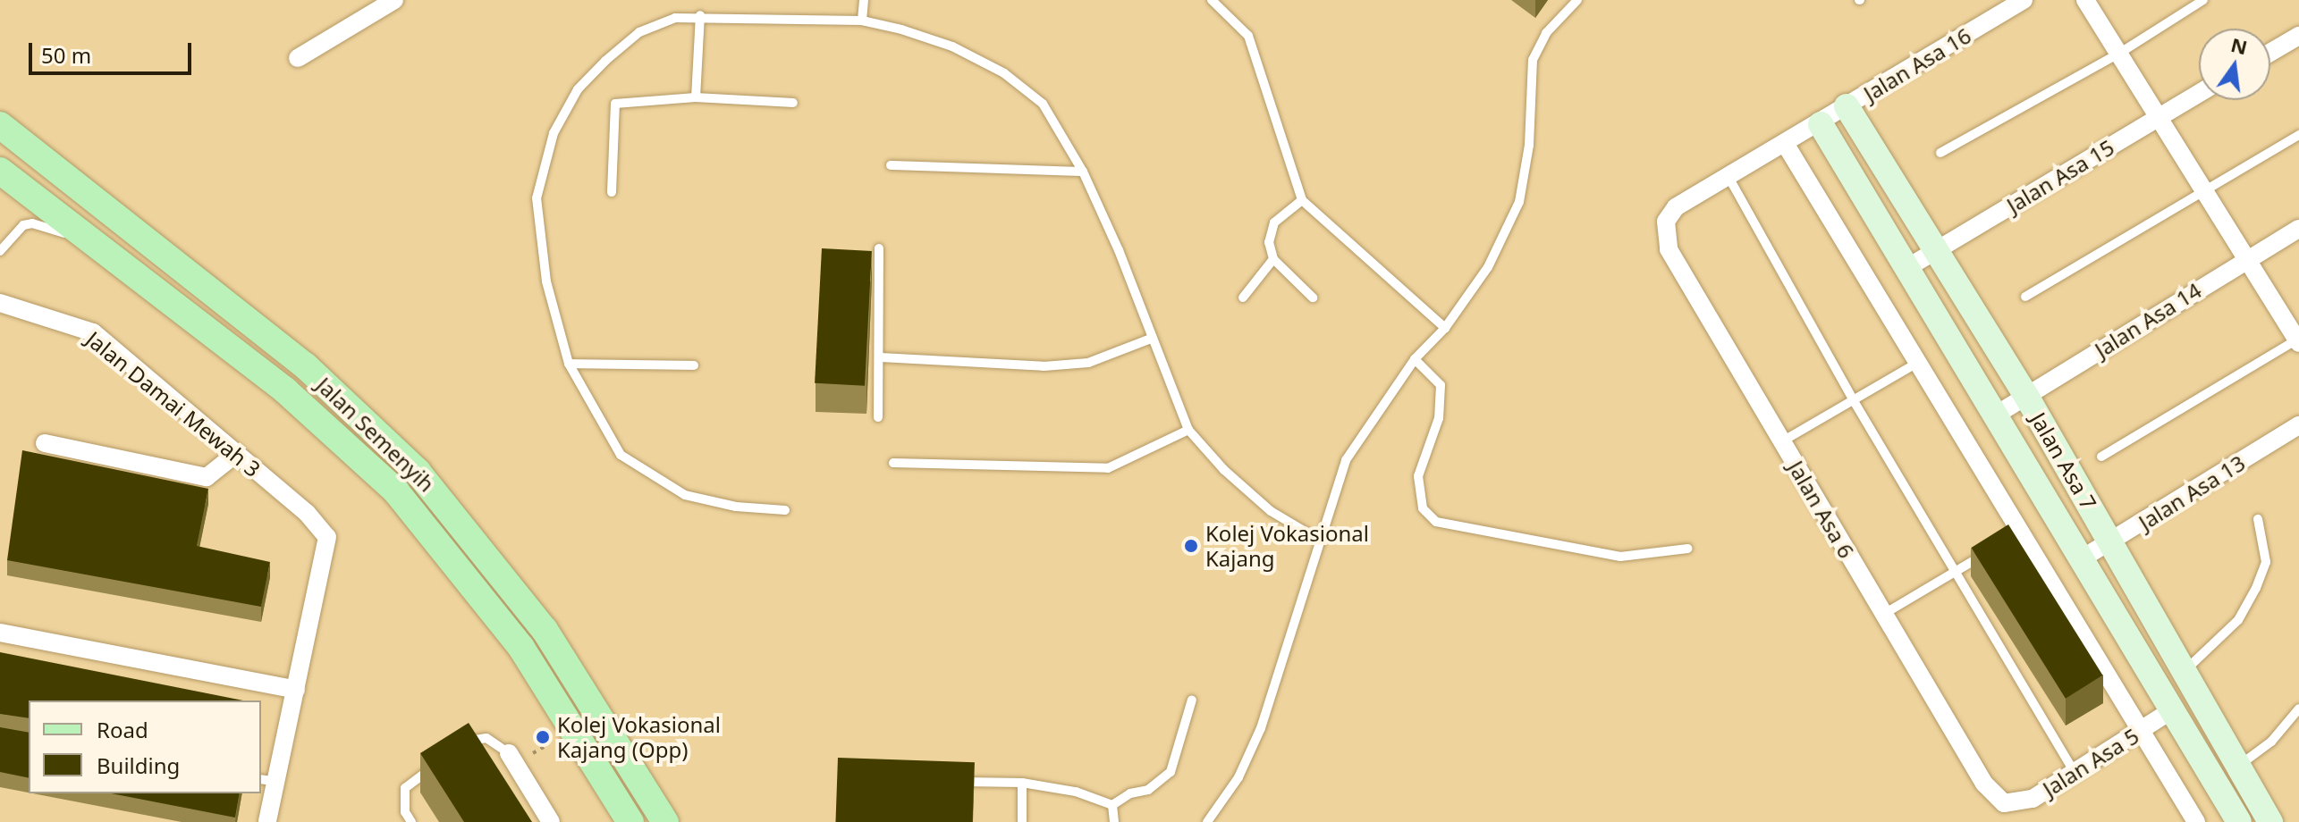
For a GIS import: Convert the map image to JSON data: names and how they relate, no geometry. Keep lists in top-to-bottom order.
{
  "streets": {
    "main road": ["Jalan Semenyih"],
    "street": [
      "Jalan Asa 16",
      "Jalan Asa 15",
      "Jalan Asa 14",
      "Jalan Damai Mewah 3",
      "Jalan Asa 7",
      "Jalan Asa 13",
      "Jalan Asa 6",
      "Jalan Asa 5"
    ]
  },
  "crossings": [
    ["Jalan Asa 16", "Jalan Asa 7"],
    ["Jalan Asa 16", "Jalan Asa 6"],
    ["Jalan Asa 15", "Jalan Asa 7"],
    ["Jalan Asa 14", "Jalan Asa 7"],
    ["Jalan Asa 7", "Jalan Asa 13"],
    ["Jalan Asa 7", "Jalan Asa 5"],
    ["Jalan Asa 6", "Jalan Asa 5"]
  ],
  "places": ["Kolej Vokasional Kajang", "Kolej Vokasional Kajang (Opp)"],
  "legend": ["Road", "Building"],
  "scale_bar": "50 m",
  "north": "top"
}
